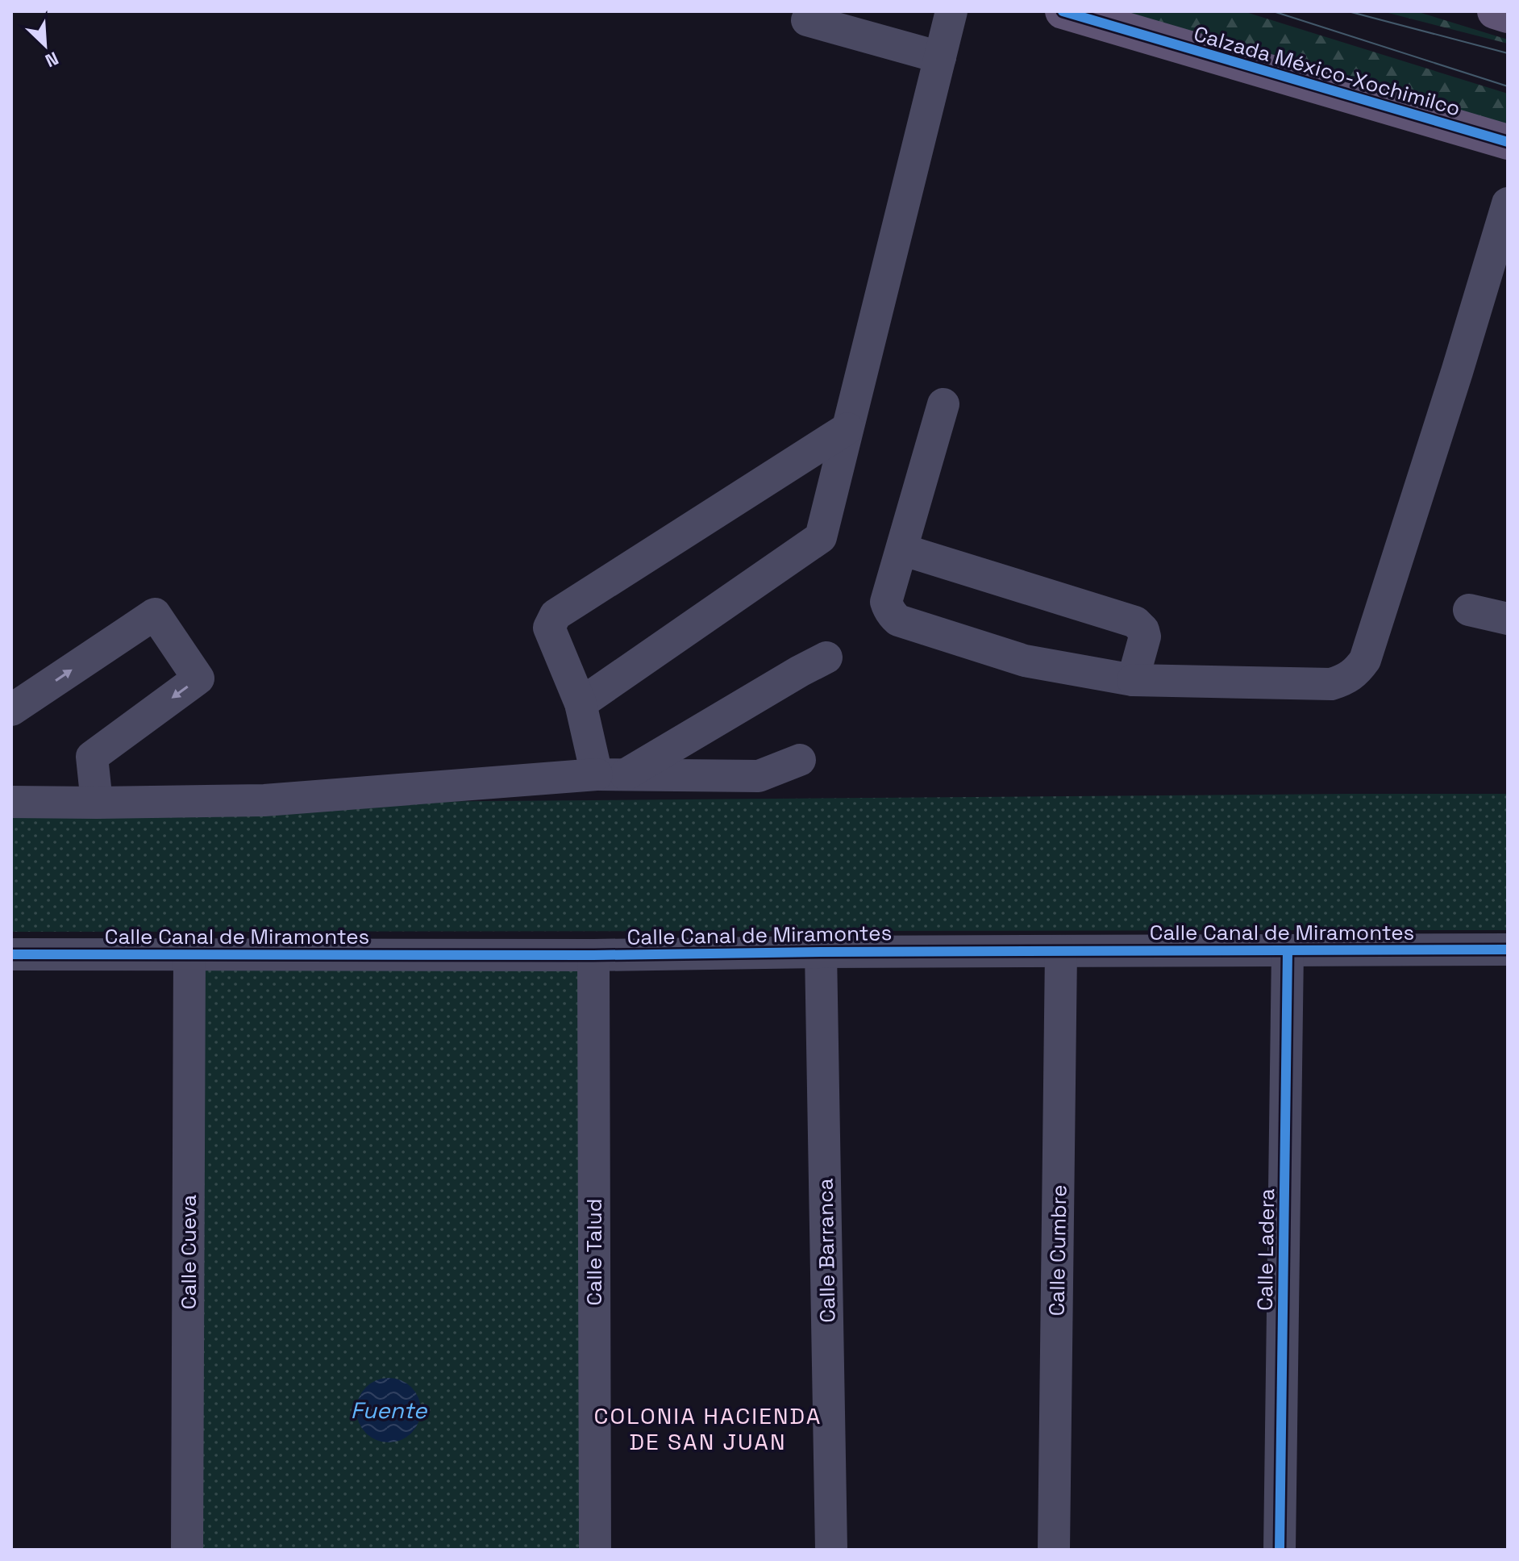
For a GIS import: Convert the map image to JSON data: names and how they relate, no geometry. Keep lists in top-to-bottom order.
{
  "streets": {
    "main road": ["Calzada México-Xochimilco"],
    "street": [
      "Calle Canal de Miramontes",
      "Calle Ladera",
      "Calle Barranca",
      "Calle Cumbre",
      "Calle Cueva",
      "Calle Talud"
    ]
  },
  "crossings": [
    ["Calle Canal de Miramontes", "Calle Ladera"],
    ["Calle Canal de Miramontes", "Calle Barranca"],
    ["Calle Canal de Miramontes", "Calle Cumbre"],
    ["Calle Canal de Miramontes", "Calle Cueva"],
    ["Calle Canal de Miramontes", "Calle Talud"]
  ],
  "districts": ["COLONIA HACIENDA DE SAN JUAN"],
  "water": ["Fuente"],
  "north": "bottom right"
}
